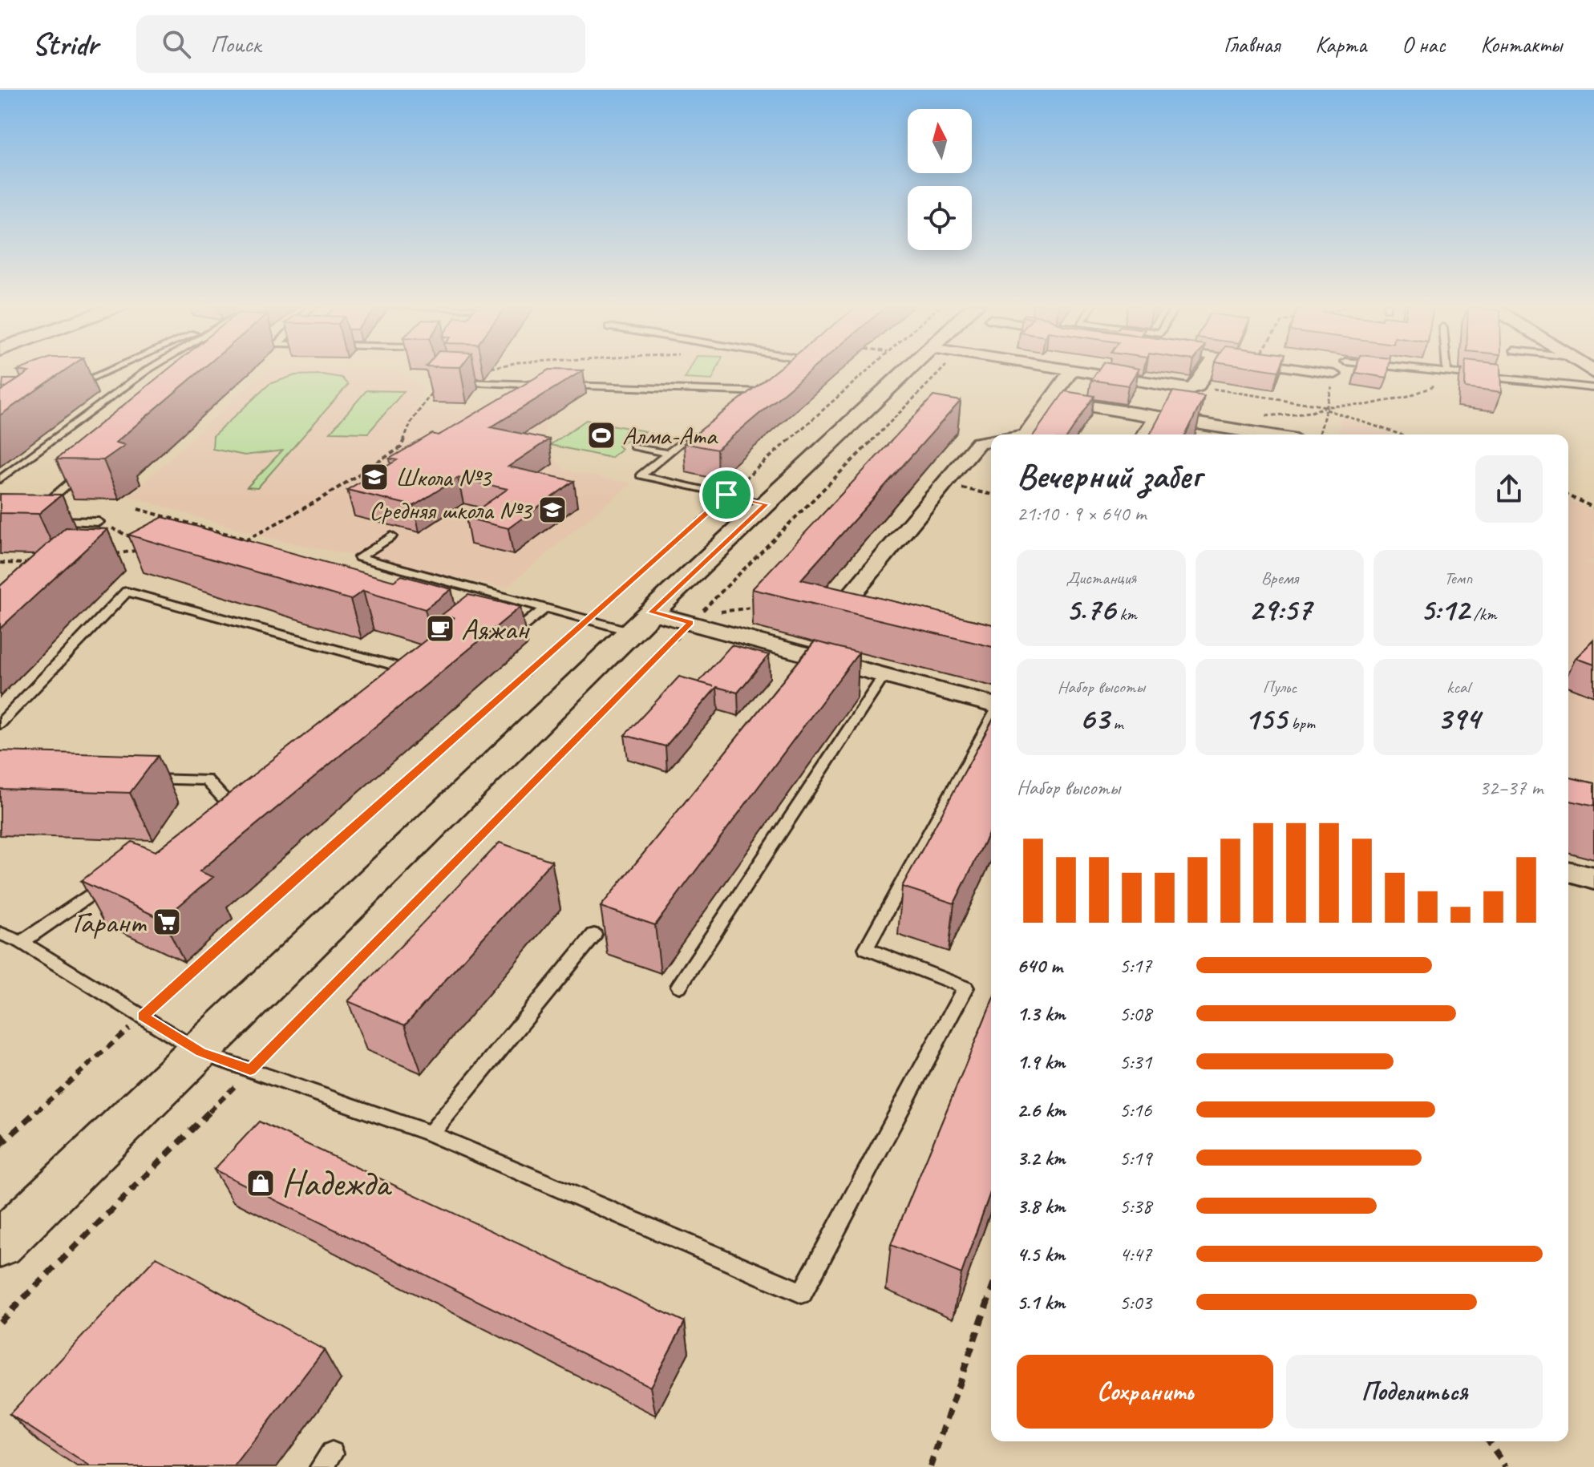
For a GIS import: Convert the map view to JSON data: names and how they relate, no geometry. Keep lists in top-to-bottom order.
{
  "places": {
    "sports": ["Алма-Ата"],
    "school or university": ["Школа №3", "Средняя школа №3"],
    "cafe": ["Аяжан"],
    "supermarket": ["Гарант"],
    "shop": ["Надежда"]
  },
  "north": "top",
  "page": {
    "header": "Stridr",
    "search": "Поиск",
    "nav": [
      "Главная",
      "Карта",
      "О нас",
      "Контакты"
    ],
    "heading": ["Вечерний забег", "21:10 · 9 × 640 m"],
    "stats": [
      ["Дистанция", "5.76 km"],
      ["Время", "29:57"],
      ["Темп", "5:12 /km"],
      ["Набор высоты", "63 m"],
      ["Пульс", "155 bpm"],
      ["kcal", "394"]
    ],
    "chart": ["Набор высоты", "32–37 m"],
    "list": [
      {
        "name": "640 m",
        "note": "5:17"
      },
      {
        "name": "1.3 km",
        "note": "5:08"
      },
      {
        "name": "1.9 km",
        "note": "5:31"
      },
      {
        "name": "2.6 km",
        "note": "5:16"
      },
      {
        "name": "3.2 km",
        "note": "5:19"
      },
      {
        "name": "3.8 km",
        "note": "5:38"
      },
      {
        "name": "4.5 km",
        "note": "4:47"
      },
      {
        "name": "5.1 km",
        "note": "5:03"
      }
    ],
    "buttons": ["Сохранить", "Поделиться"]
  }
}
